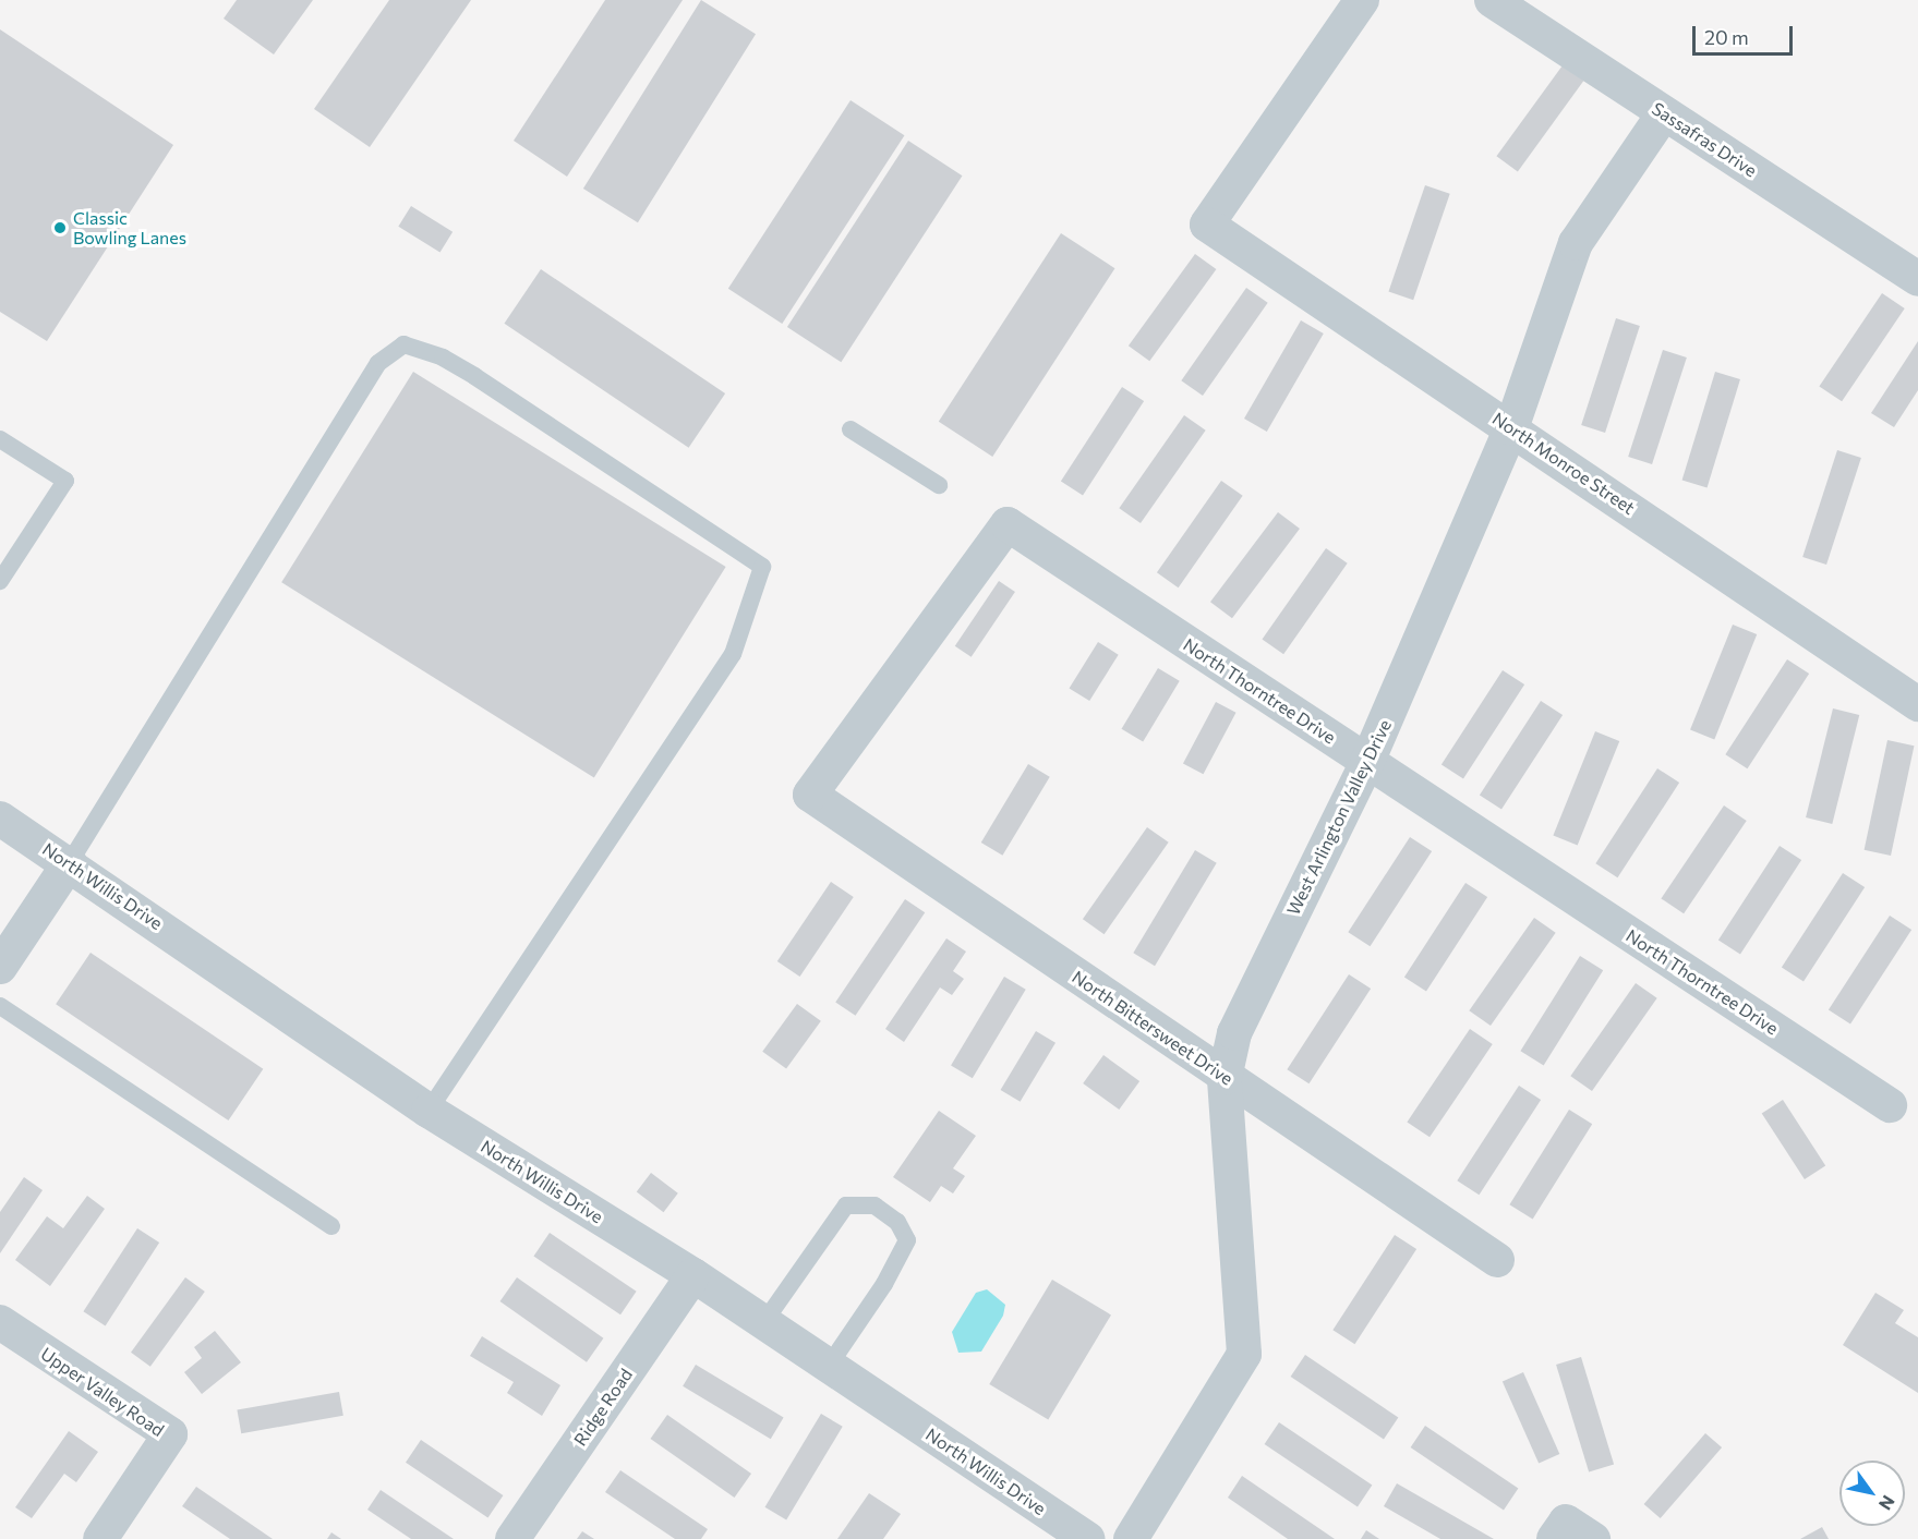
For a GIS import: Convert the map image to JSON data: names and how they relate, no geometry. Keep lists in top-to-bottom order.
{
  "streets": {
    "street": [
      "Sassafras Drive",
      "North Monroe Street",
      "North Thorntree Drive",
      "West Arlington Valley Drive",
      "North Willis Drive",
      "North Bittersweet Drive",
      "Upper Valley Road",
      "Ridge Road"
    ]
  },
  "crossings": [
    ["Sassafras Drive", "West Arlington Valley Drive"],
    ["North Monroe Street", "West Arlington Valley Drive"],
    ["North Thorntree Drive", "West Arlington Valley Drive"],
    ["North Thorntree Drive", "North Bittersweet Drive"],
    ["West Arlington Valley Drive", "North Bittersweet Drive"],
    ["North Willis Drive", "Ridge Road"]
  ],
  "places": ["Classic Bowling Lanes"],
  "scale_bar": "20 m",
  "north": "bottom right"
}
